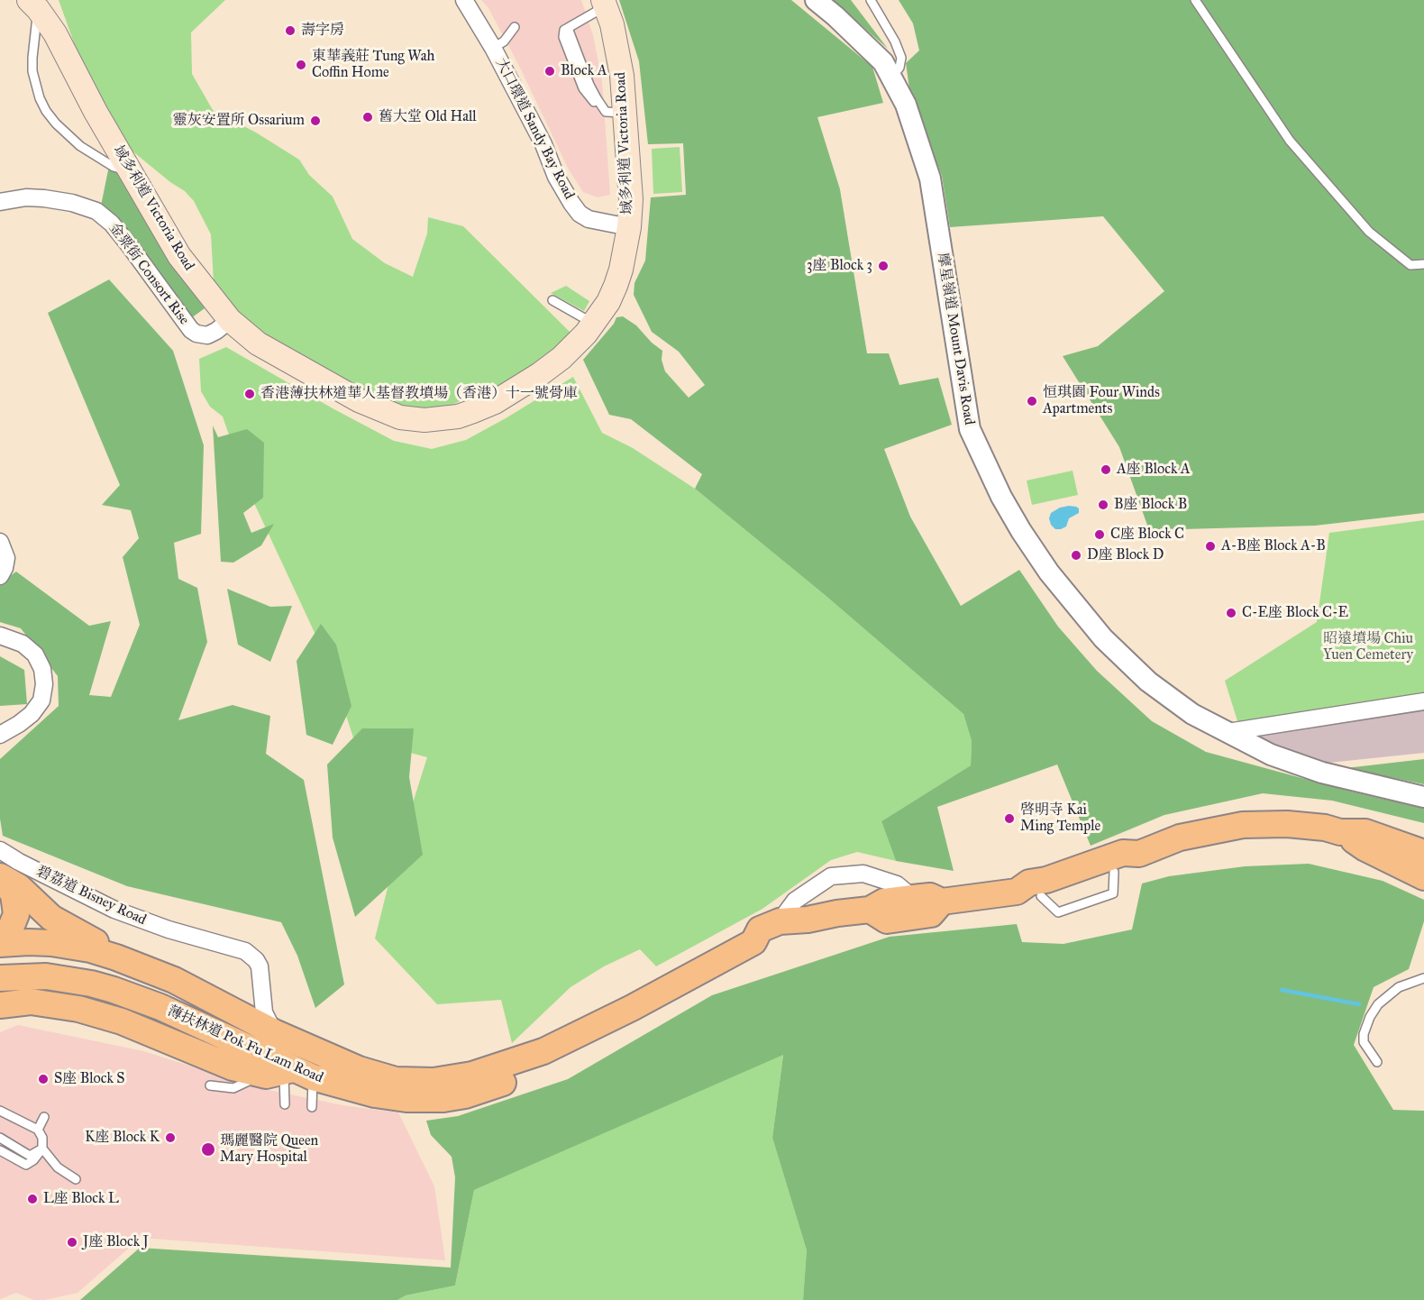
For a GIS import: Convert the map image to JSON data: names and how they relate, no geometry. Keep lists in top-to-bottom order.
{
  "streets": {
    "main road": ["域多利道 Victoria Road", "薄扶林道 Pok Fu Lam Road"],
    "street": [
      "大口環道 Sandy Bay Road",
      "金粟街 Consort Rise",
      "摩星嶺道 Mount Davis Road",
      "碧荔道 Bisney Road"
    ]
  },
  "crossings": [
    ["大口環道 Sandy Bay Road", "域多利道 Victoria Road"],
    ["域多利道 Victoria Road", "金粟街 Consort Rise"],
    ["碧荔道 Bisney Road", "薄扶林道 Pok Fu Lam Road"]
  ],
  "parks": ["昭遠墳場 Chiu Yuen Cemetery"],
  "places": [
    "壽字房",
    "東華義莊 Tung Wah Coffin Home",
    "Block A",
    "舊大堂 Old Hall",
    "靈灰安置所 Ossarium",
    "3座 Block 3",
    "香港薄扶林道華人基督教墳場（香港）十一號骨庫",
    "恒琪園 Four Winds Apartments",
    "A座 Block A",
    "B座 Block B",
    "C座 Block C",
    "A-B座 Block A-B",
    "D座 Block D",
    "C-E座 Block C-E",
    "啓明寺 Kai Ming Temple",
    "S座 Block S",
    "K座 Block K",
    "瑪麗醫院 Queen Mary Hospital",
    "L座 Block L",
    "J座 Block J"
  ]
}
